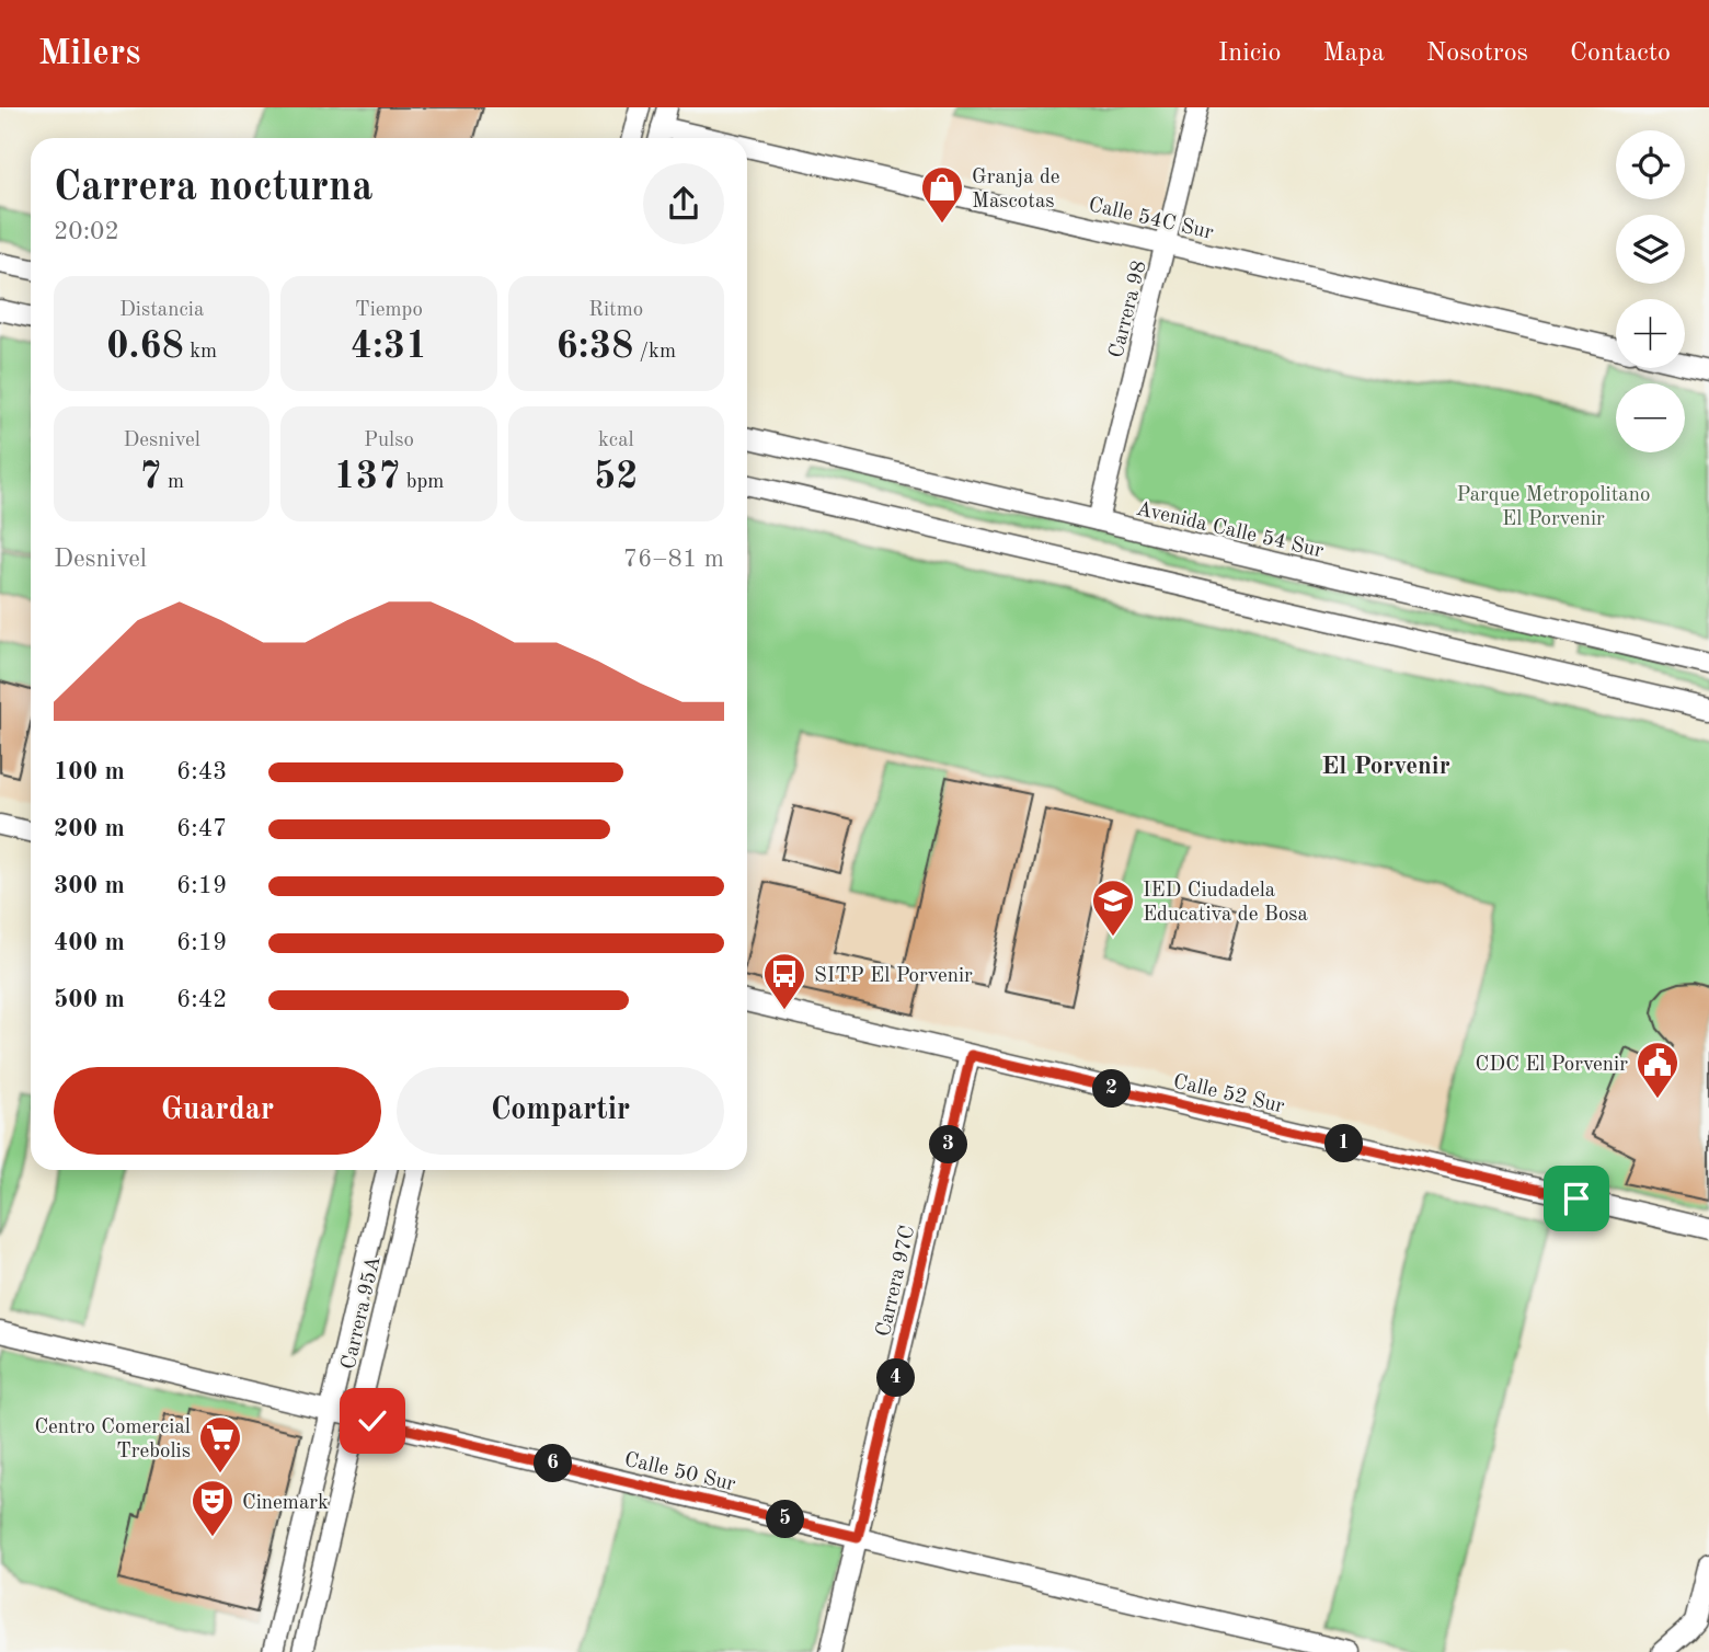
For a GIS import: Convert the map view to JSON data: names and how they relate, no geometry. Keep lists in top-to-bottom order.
{
  "streets": {
    "street": [
      "Calle 54C Sur",
      "Carrera 98",
      "Avenida Calle 54 Sur",
      "Calle 52 Sur",
      "Carrera 97C",
      "Carrera 95A",
      "Calle 50 Sur"
    ]
  },
  "crossings": [
    ["Calle 54C Sur", "Carrera 98"],
    ["Carrera 98", "Avenida Calle 54 Sur"],
    ["Calle 52 Sur", "Carrera 97C"],
    ["Carrera 97C", "Calle 50 Sur"],
    ["Carrera 95A", "Calle 50 Sur"]
  ],
  "districts": ["El Porvenir"],
  "parks": ["Parque Metropolitano El Porvenir"],
  "places": {
    "shop": ["Granja de Mascotas"],
    "school or university": ["IED Ciudadela Educativa de Bosa"],
    "bus stop": ["SITP El Porvenir"],
    "public building": ["CDC El Porvenir"],
    "supermarket": ["Centro Comercial Trebolis"],
    "theatre": ["Cinemark"]
  },
  "page": {
    "header": "Milers",
    "nav": [
      "Inicio",
      "Mapa",
      "Nosotros",
      "Contacto"
    ],
    "map_buttons": ["+", "−"],
    "heading": ["Carrera nocturna", "20:02"],
    "stats": [
      ["Distancia", "0.68 km"],
      ["Tiempo", "4:31"],
      ["Ritmo", "6:38 /km"],
      ["Desnivel", "7 m"],
      ["Pulso", "137 bpm"],
      ["kcal", "52"]
    ],
    "chart": ["Desnivel", "76–81 m"],
    "list": [
      {
        "name": "100 m",
        "note": "6:43"
      },
      {
        "name": "200 m",
        "note": "6:47"
      },
      {
        "name": "300 m",
        "note": "6:19"
      },
      {
        "name": "400 m",
        "note": "6:19"
      },
      {
        "name": "500 m",
        "note": "6:42"
      }
    ],
    "buttons": ["Guardar", "Compartir"],
    "pins": [
      "2",
      "1",
      "3",
      "4",
      "6",
      "5"
    ]
  }
}
